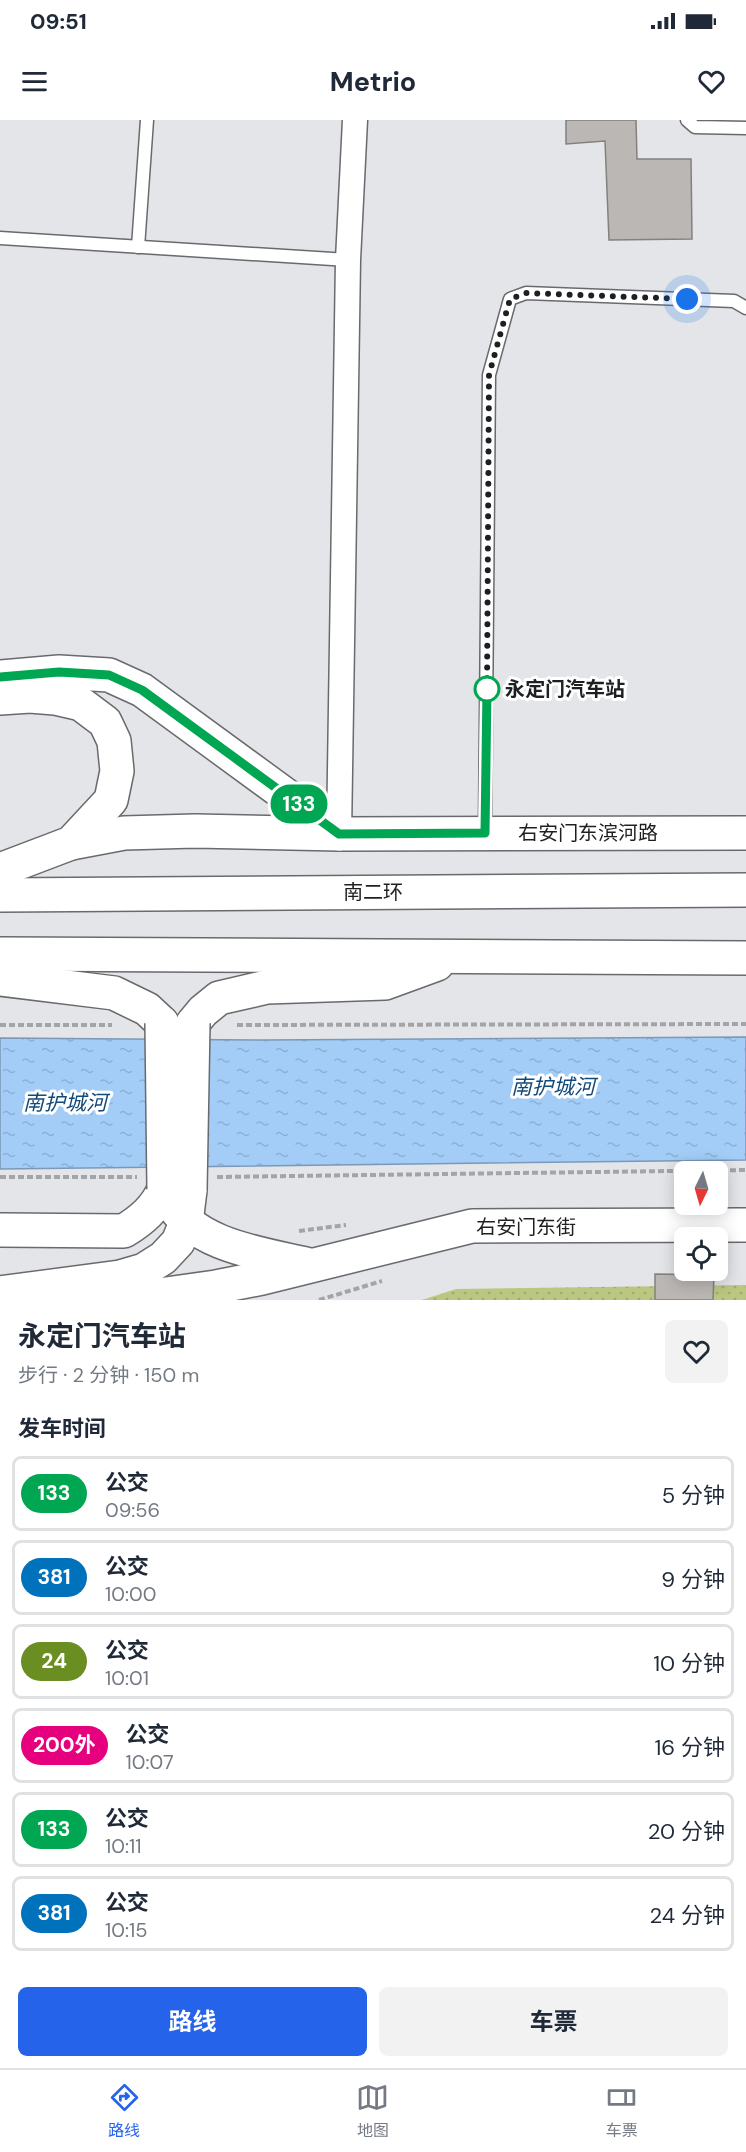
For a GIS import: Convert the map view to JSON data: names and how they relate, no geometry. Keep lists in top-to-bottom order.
{
  "streets": {
    "main road": ["右安门东滨河路", "南二环", "右安门东街"]
  },
  "water": ["南护城河"],
  "places": ["永定门汽车站"],
  "lines": ["bus line 133"],
  "north": "bottom",
  "page": {
    "status": "09:51",
    "header": "Metrio",
    "on_map": "133",
    "heading": [
      ["永定门汽车站", "步行 · 2 分钟 · 150 m"],
      "发车时间"
    ],
    "list": [
      {
        "mark": "133",
        "name": "公交",
        "note": "09:56",
        "value": "5 分钟"
      },
      {
        "mark": "381",
        "name": "公交",
        "note": "10:00",
        "value": "9 分钟"
      },
      {
        "mark": "24",
        "name": "公交",
        "note": "10:01",
        "value": "10 分钟"
      },
      {
        "mark": "200外",
        "name": "公交",
        "note": "10:07",
        "value": "16 分钟"
      },
      {
        "mark": "133",
        "name": "公交",
        "note": "10:11",
        "value": "20 分钟"
      },
      {
        "mark": "381",
        "name": "公交",
        "note": "10:15",
        "value": "24 分钟"
      }
    ],
    "buttons": ["路线", "车票"],
    "tabs": ["路线", "地图", "车票"]
  }
}
